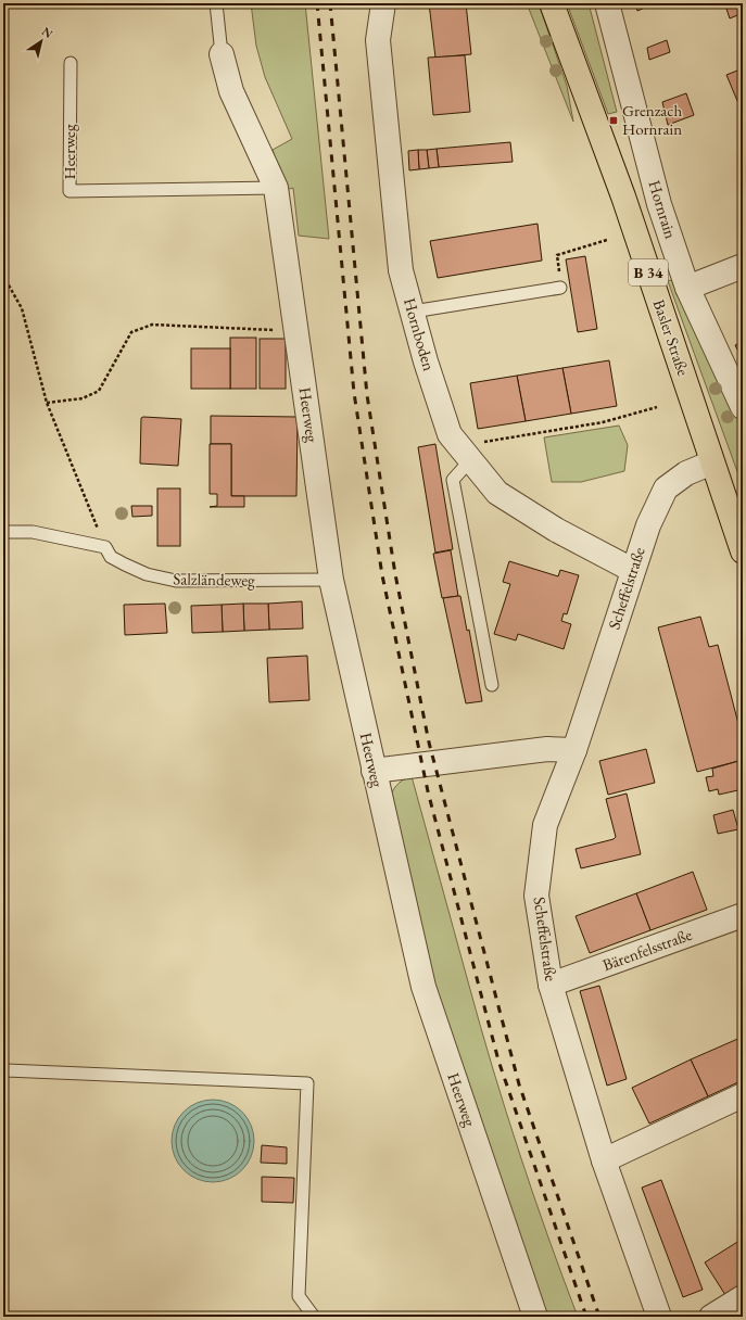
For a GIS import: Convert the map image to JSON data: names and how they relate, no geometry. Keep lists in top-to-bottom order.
{
  "streets": {
    "main road": ["B 34", "Basler Straße"],
    "street": [
      "Heerweg",
      "Hornrain",
      "Hornboden",
      "Scheffelstraße",
      "Bärenfelsstraße"
    ],
    "lane": ["Salzländeweg"]
  },
  "crossings": [
    ["Heerweg", "Salzländeweg"],
    ["Hornboden", "Scheffelstraße"],
    ["Basler Straße", "Scheffelstraße"],
    ["Scheffelstraße", "Bärenfelsstraße"]
  ],
  "places": {
    "transit": ["Grenzach Hornrain"]
  },
  "north": "top right"
}
